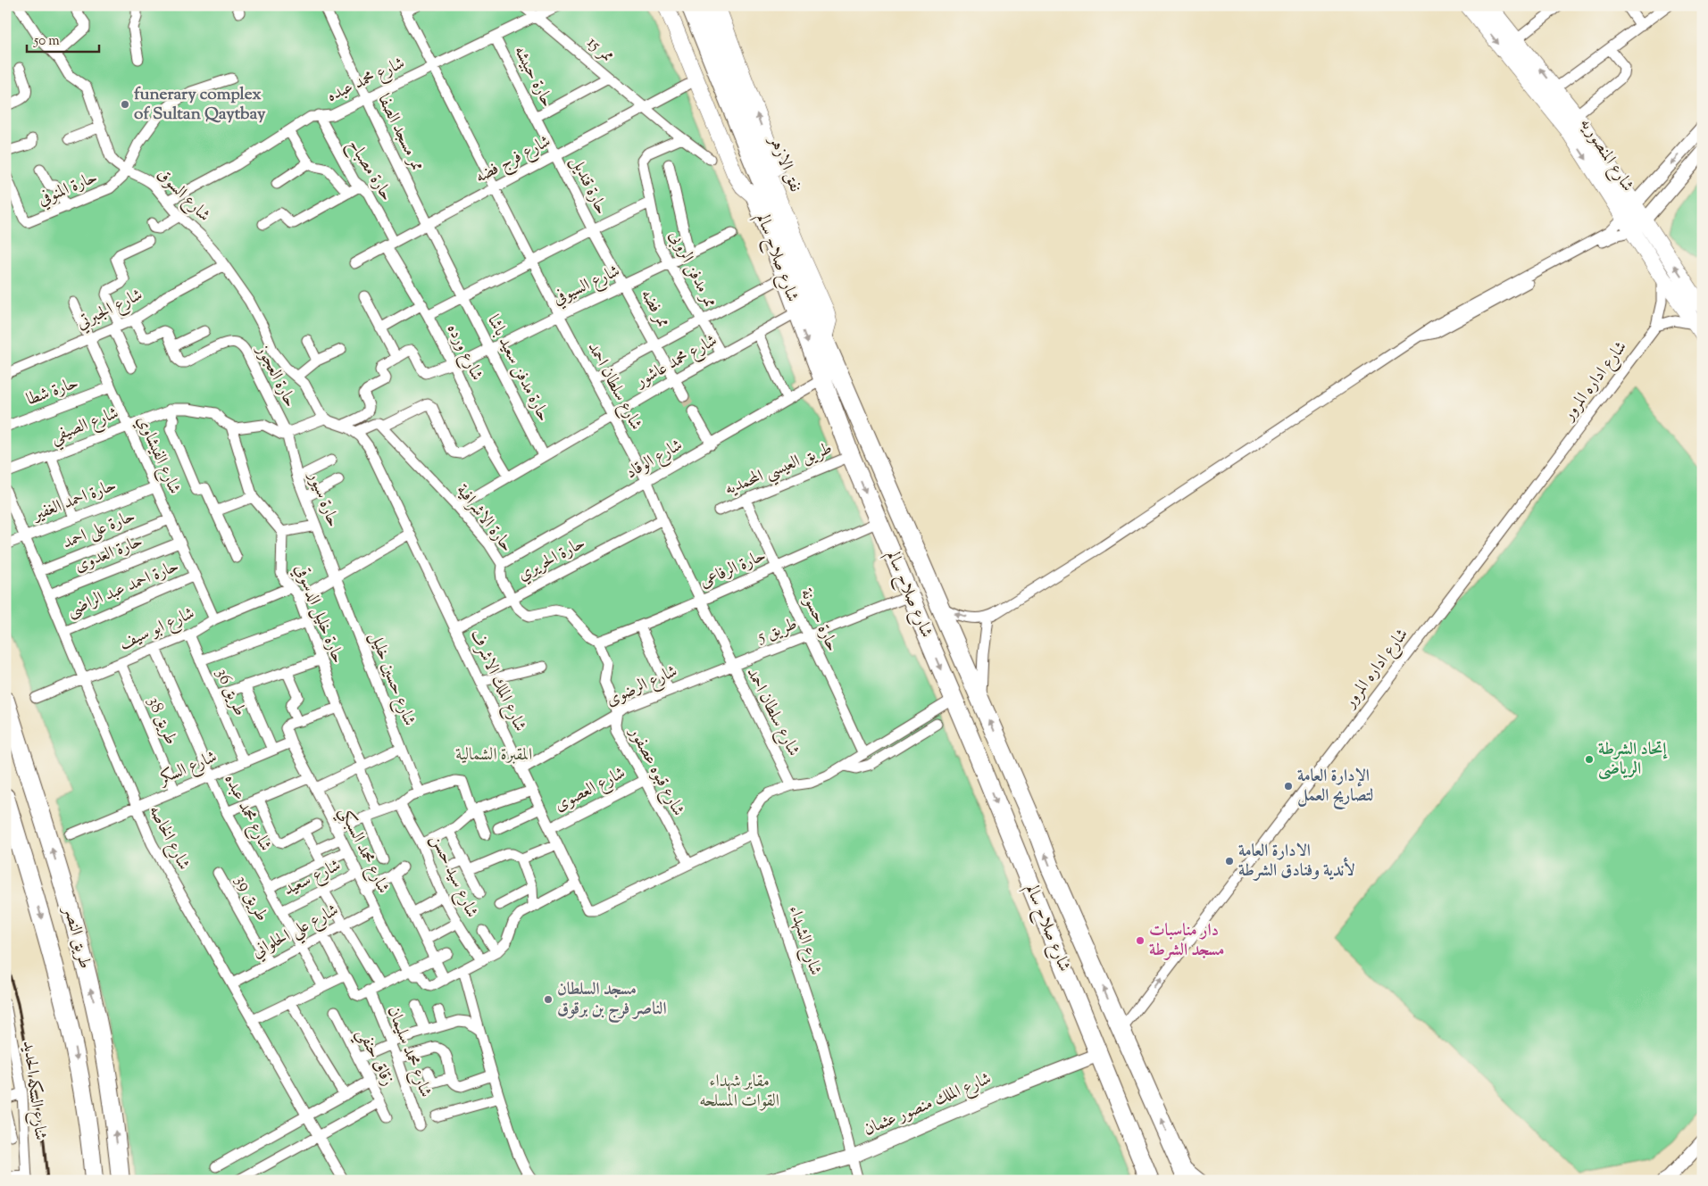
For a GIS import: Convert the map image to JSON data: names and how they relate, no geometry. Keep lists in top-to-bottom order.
{
  "streets": {
    "highway": ["شارع صلاح سالم", "طريق النصر"],
    "main road": ["شارع المنصوريه", "نفق الازهر", "شارع الملك منصور عثمان"],
    "street": [
      "ممر 15",
      "حارة حبيشه",
      "شارع محمد عبده",
      "ممر مسجد الصفا",
      "شارع فرج فضه",
      "حارة مصباح",
      "حارة قنديل",
      "حارة المنوفي",
      "شارع السوق",
      "ممر مدفن الروبى",
      "شارع السيوفي",
      "ممر فضه",
      "شارع الجبرتي",
      "شارع ورده",
      "شارع محمد عاشور",
      "حارة مدفن سعيد باشا",
      "حارة العجوز",
      "شارع اداره المرور",
      "شارع سلطان احمد",
      "حارة شطا",
      "شارع الصيفي",
      "شارع الفيشاوي",
      "شارع الوقاد",
      "طريق العيسي المحمديه",
      "حارة سيور",
      "حارة احمد الغفير",
      "حارة الاشرافية",
      "حارة على احمد",
      "حارة العدوى",
      "حارة الحريري",
      "حارة الرفاعى",
      "حارة احمد عبد الراضى",
      "حارة خليل الدسوقي",
      "حارة حسونة",
      "شارع ابو سيف",
      "طريق 5",
      "شارع حسين خليل",
      "شارع الملك الاشرف",
      "شارع الرضوى",
      "طريق 36",
      "طريق 38",
      "شارع السكر",
      "شارع قبوه عصفور",
      "شارع العصوى",
      "شارع الخاصه",
      "شارع محمد السبكي",
      "شارع سيد حسن",
      "شارع سعيد",
      "طريق 39",
      "شارع علي الحلواني",
      "شارع الشهداء",
      "شارع محمد سليمان",
      "زقاق حنفي",
      "شارع السكه الحديد"
    ]
  },
  "crossings": [
    ["ممر 15", "شارع محمد عبده"],
    ["ممر 15", "شارع فرج فضه"],
    ["ممر 15", "ممر مدفن الروبى"],
    ["حارة حبيشه", "شارع محمد عبده"],
    ["حارة حبيشه", "شارع فرج فضه"],
    ["حارة حبيشه", "حارة قنديل"],
    ["شارع محمد عبده", "ممر مسجد الصفا"],
    ["شارع محمد عبده", "حارة مصباح"],
    ["شارع محمد عبده", "شارع السوق"],
    ["شارع محمد عبده", "شارع سلطان احمد"],
    ["شارع محمد عبده", "شارع ابو سيف"],
    ["شارع محمد عبده", "شارع السكر"],
    ["شارع محمد عبده", "شارع سعيد"],
    ["شارع محمد عبده", "شارع علي الحلواني"],
    ["ممر مسجد الصفا", "شارع فرج فضه"],
    ["ممر مسجد الصفا", "حارة مدفن سعيد باشا"],
    ["شارع المنصوريه", "شارع اداره المرور"],
    ["شارع فرج فضه", "حارة مصباح"],
    ["شارع فرج فضه", "حارة قنديل"],
    ["شارع فرج فضه", "شارع ورده"],
    ["شارع فرج فضه", "شارع سلطان احمد"],
    ["نفق الازهر", "شارع صلاح سالم"],
    ["حارة مصباح", "شارع ورده"],
    ["حارة قنديل", "ممر فضه"],
    ["حارة المنوفي", "شارع السوق"],
    ["شارع السوق", "شارع الجبرتي"],
    ["شارع السوق", "شارع الملك الاشرف"],
    ["شارع صلاح سالم", "شارع محمد عاشور"],
    ["شارع صلاح سالم", "شارع اداره المرور"],
    ["شارع صلاح سالم", "شارع الوقاد"],
    ["شارع صلاح سالم", "طريق العيسي المحمديه"],
    ["شارع صلاح سالم", "حارة الرفاعى"],
    ["شارع صلاح سالم", "طريق 5"],
    ["شارع صلاح سالم", "شارع الشهداء"],
    ["شارع صلاح سالم", "شارع الملك منصور عثمان"],
    ["ممر مدفن الروبى", "شارع السيوفي"],
    ["ممر مدفن الروبى", "شارع محمد عاشور"],
    ["شارع السيوفي", "ممر فضه"],
    ["شارع السيوفي", "شارع ورده"],
    ["شارع السيوفي", "حارة مدفن سعيد باشا"],
    ["شارع السيوفي", "شارع سلطان احمد"],
    ["ممر فضه", "شارع محمد عاشور"],
    ["شارع الجبرتي", "حارة العجوز"],
    ["شارع الجبرتي", "شارع الفيشاوي"],
    ["شارع ورده", "شارع محمد عاشور"],
    ["شارع محمد عاشور", "حارة مدفن سعيد باشا"],
    ["شارع محمد عاشور", "شارع سلطان احمد"],
    ["شارع محمد عاشور", "حارة الاشرافية"],
    ["حارة العجوز", "حارة سيور"],
    ["شارع سلطان احمد", "شارع الوقاد"],
    ["شارع سلطان احمد", "حارة الحريري"],
    ["شارع سلطان احمد", "حارة الرفاعى"],
    ["شارع سلطان احمد", "طريق 5"],
    ["شارع سلطان احمد", "شارع الرضوى"],
    ["شارع سلطان احمد", "شارع الشهداء"],
    ["حارة شطا", "شارع الفيشاوي"],
    ["شارع الصيفي", "شارع الفيشاوي"],
    ["شارع الفيشاوي", "حارة احمد الغفير"],
    ["شارع الفيشاوي", "حارة على احمد"],
    ["شارع الفيشاوي", "حارة العدوى"],
    ["شارع الفيشاوي", "حارة احمد عبد الراضى"],
    ["شارع الفيشاوي", "شارع ابو سيف"],
    ["شارع الوقاد", "حارة الاشرافية"],
    ["طريق العيسي المحمديه", "حارة حسونة"],
    ["حارة سيور", "شارع حسين خليل"],
    ["حارة احمد الغفير", "شارع الخاصه"],
    ["حارة الاشرافية", "حارة الحريري"],
    ["حارة الاشرافية", "حارة الرفاعى"],
    ["حارة الاشرافية", "شارع قبوه عصفور"],
    ["حارة على احمد", "شارع الخاصه"],
    ["حارة العدوى", "شارع الخاصه"],
    ["حارة الحريري", "شارع الملك الاشرف"],
    ["حارة الرفاعى", "حارة حسونة"],
    ["حارة الرفاعى", "شارع قبوه عصفور"],
    ["حارة احمد عبد الراضى", "شارع الخاصه"],
    ["حارة خليل الدسوقي", "شارع ابو سيف"],
    ["حارة حسونة", "طريق 5"],
    ["حارة حسونة", "شارع الشهداء"],
    ["شارع ابو سيف", "طريق 36"],
    ["شارع ابو سيف", "طريق 38"],
    ["شارع ابو سيف", "شارع الخاصه"],
    ["طريق 5", "شارع الرضوى"],
    ["شارع الملك الاشرف", "شارع الرضوى"],
    ["شارع الملك الاشرف", "شارع قبوه عصفور"],
    ["شارع الملك الاشرف", "شارع العصوى"],
    ["شارع الملك الاشرف", "شارع الشهداء"],
    ["شارع الرضوى", "شارع قبوه عصفور"],
    ["طريق 36", "شارع السكر"],
    ["طريق 38", "شارع السكر"],
    ["شارع السكر", "شارع الخاصه"],
    ["شارع السكر", "شارع محمد السبكي"],
    ["شارع قبوه عصفور", "شارع العصوى"],
    ["شارع الخاصه", "شارع علي الحلواني"],
    ["شارع محمد السبكي", "شارع سعيد"],
    ["شارع محمد السبكي", "شارع علي الحلواني"],
    ["طريق 39", "شارع علي الحلواني"],
    ["شارع الشهداء", "شارع الملك منصور عثمان"]
  ],
  "one_way": ["شارع اداره المرور"],
  "parks": ["المقبرة الشمالية", "مقابر شهداء القوات المسلحه"],
  "places": [
    "funerary complex of Sultan Qaytbay",
    "إتحاد الشرطة الرياضى",
    "الإدارة العامة لتصاريح العمل",
    "الادارة العامة لأندية وفنادق الشرطة",
    "دار مناسبات مسجد الشرطة",
    "مسجد السلطان الناصر فرج بن برقوق"
  ],
  "scale_bar": "50 m"
}
